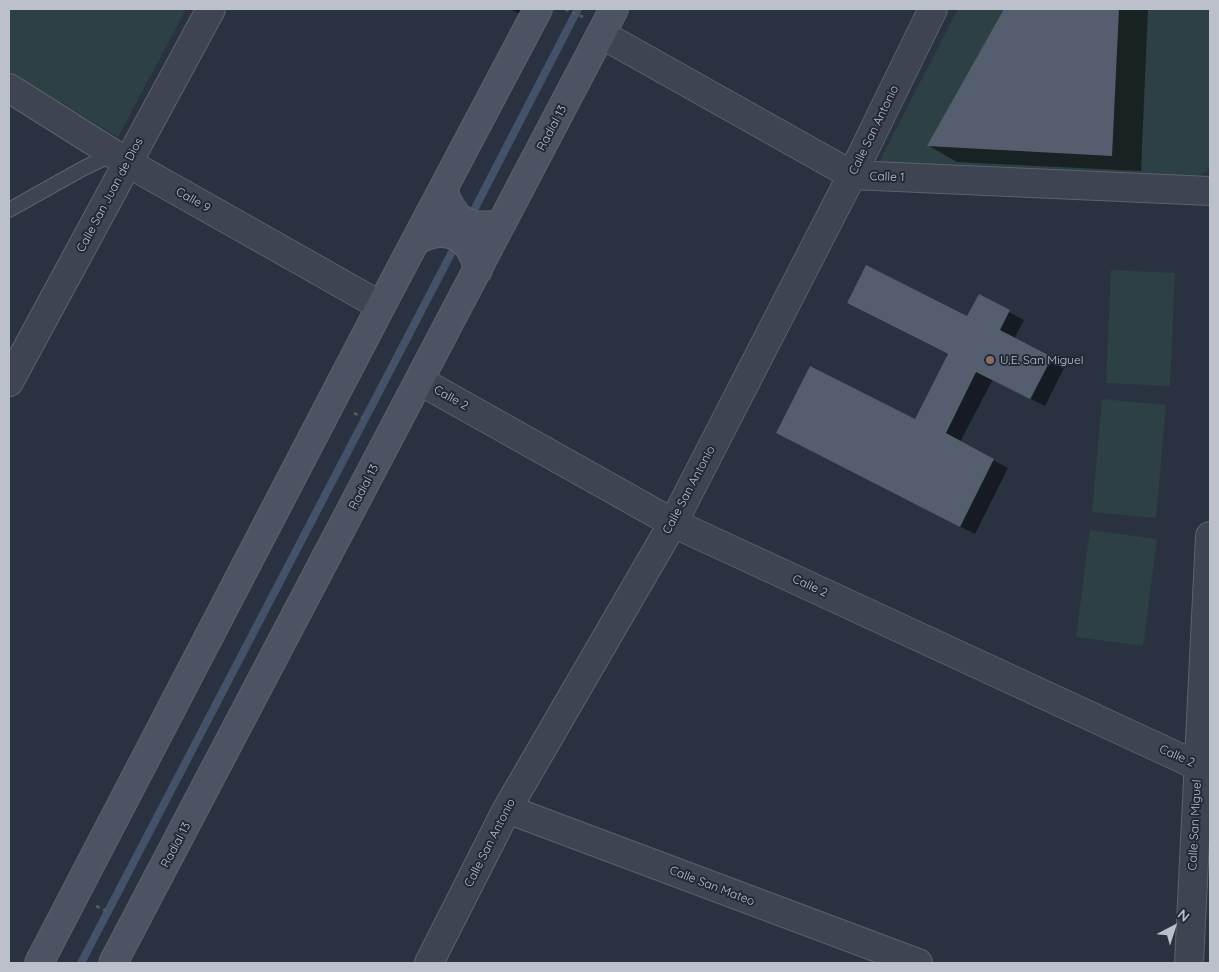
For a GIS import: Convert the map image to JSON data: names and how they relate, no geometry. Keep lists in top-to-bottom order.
{
  "streets": {
    "main road": ["Radial 13"],
    "street": [
      "Calle San Antonio",
      "Calle 1",
      "Calle San Juan de Dios",
      "Calle 9",
      "Calle 2",
      "Calle San Miguel",
      "Calle San Mateo"
    ]
  },
  "crossings": [
    ["Radial 13", "Calle 1"],
    ["Radial 13", "Calle 2"],
    ["Calle San Antonio", "Calle 1"],
    ["Calle San Antonio", "Calle 2"],
    ["Calle San Antonio", "Calle San Mateo"],
    ["Calle San Juan de Dios", "Calle 9"],
    ["Calle 2", "Calle San Miguel"]
  ],
  "places": ["U.E. San Miguel"],
  "north": "top right"
}
